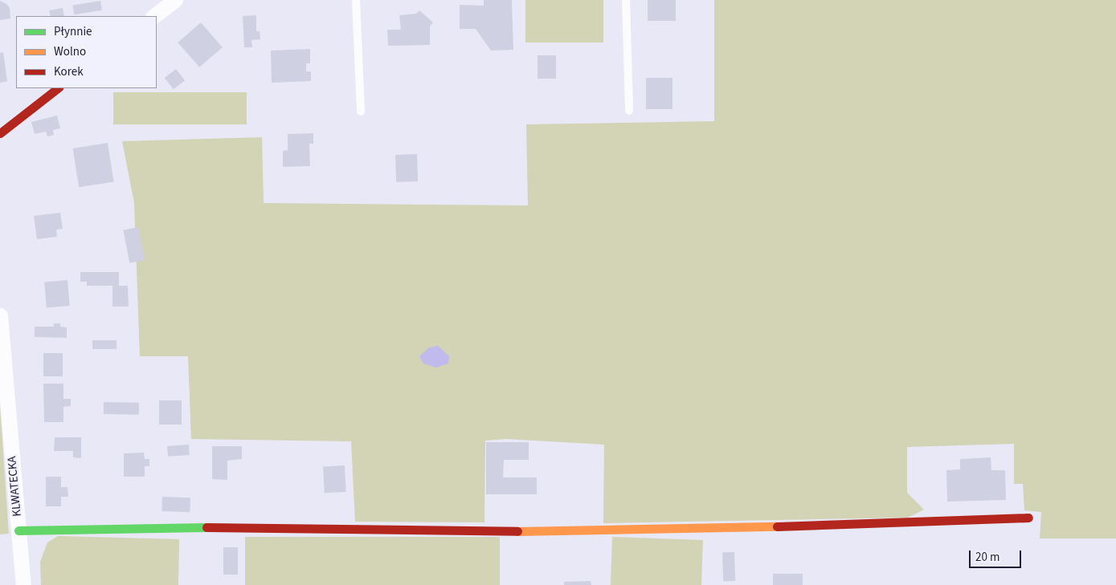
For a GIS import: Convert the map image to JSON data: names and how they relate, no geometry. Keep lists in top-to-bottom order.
{
  "streets": {
    "street": ["KLWATECKA"]
  },
  "legend": ["Płynnie", "Wolno", "Korek"],
  "scale_bar": "20 m"
}
